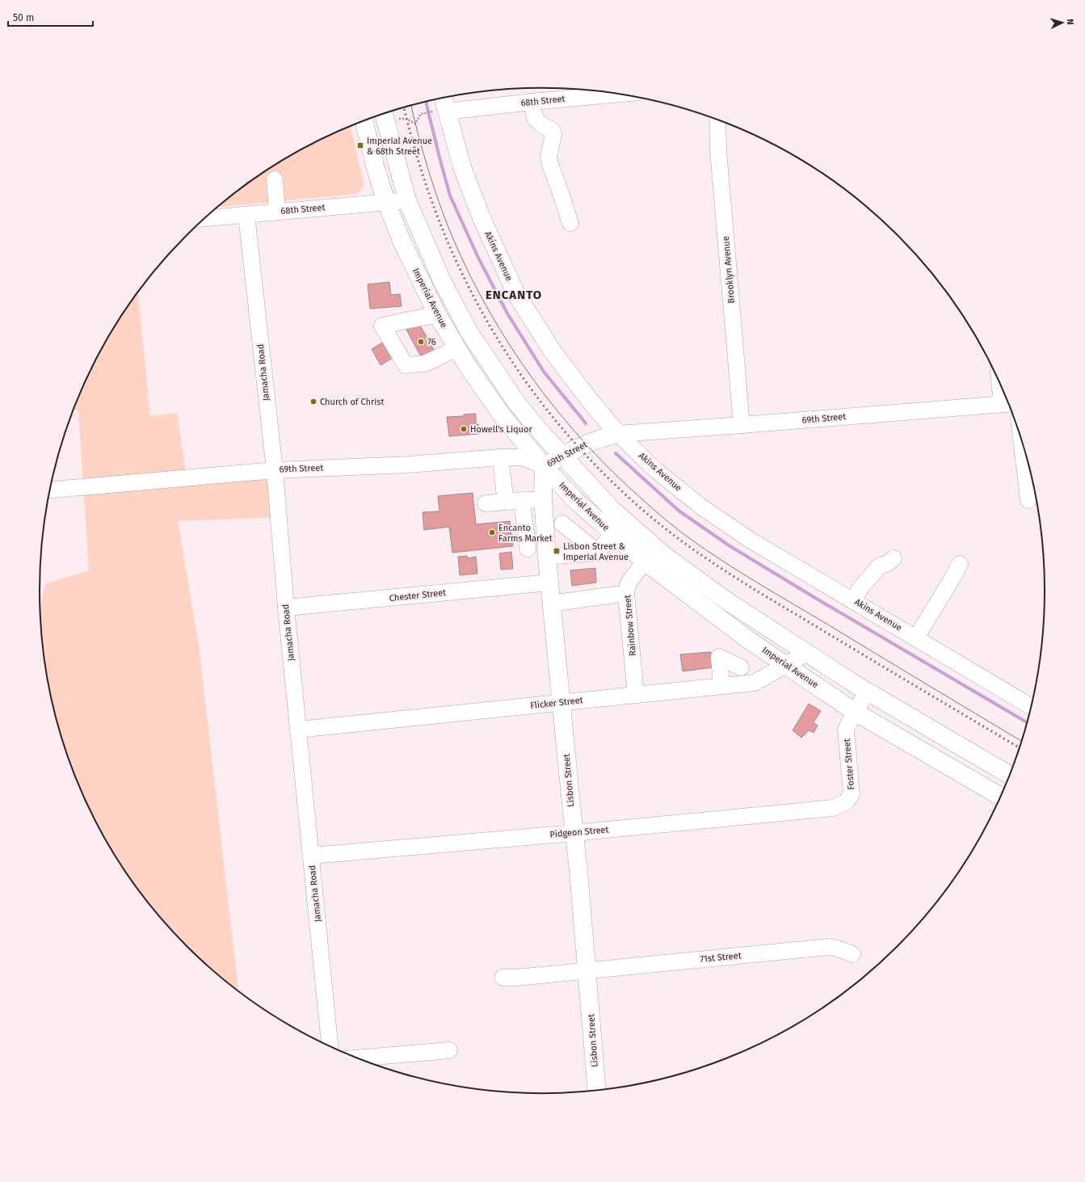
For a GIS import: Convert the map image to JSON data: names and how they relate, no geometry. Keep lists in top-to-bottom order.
{
  "streets": {
    "main road": [
      "Akins Avenue",
      "Imperial Avenue",
      "69th Street",
      "Lisbon Street"
    ],
    "street": [
      "68th Street",
      "Brooklyn Avenue",
      "Jamacha Road",
      "Chester Street",
      "Rainbow Street",
      "Flicker Street",
      "Foster Street",
      "Pidgeon Street",
      "71st Street"
    ]
  },
  "crossings": [
    ["68th Street", "Akins Avenue"],
    ["68th Street", "Imperial Avenue"],
    ["68th Street", "Jamacha Road"],
    ["Akins Avenue", "69th Street"],
    ["Brooklyn Avenue", "69th Street"],
    ["Imperial Avenue", "69th Street"],
    ["Imperial Avenue", "Rainbow Street"],
    ["Imperial Avenue", "Flicker Street"],
    ["Imperial Avenue", "Foster Street"],
    ["Imperial Avenue", "Lisbon Street"],
    ["Jamacha Road", "69th Street"],
    ["Jamacha Road", "Chester Street"],
    ["Jamacha Road", "Flicker Street"],
    ["Jamacha Road", "Pidgeon Street"],
    ["69th Street", "Lisbon Street"],
    ["Chester Street", "Lisbon Street"],
    ["Rainbow Street", "Flicker Street"],
    ["Flicker Street", "Lisbon Street"],
    ["Foster Street", "Pidgeon Street"],
    ["Lisbon Street", "Pidgeon Street"],
    ["Lisbon Street", "71st Street"]
  ],
  "districts": ["ENCANTO"],
  "places": {
    "transit": ["Imperial Avenue & 68th Street", "Lisbon Street & Imperial Avenue"],
    "other": [
      "76",
      "Church of Christ",
      "Howell's Liquor",
      "Encanto Farms Market"
    ]
  },
  "scale_bar": "50 m",
  "north": "right"
}
